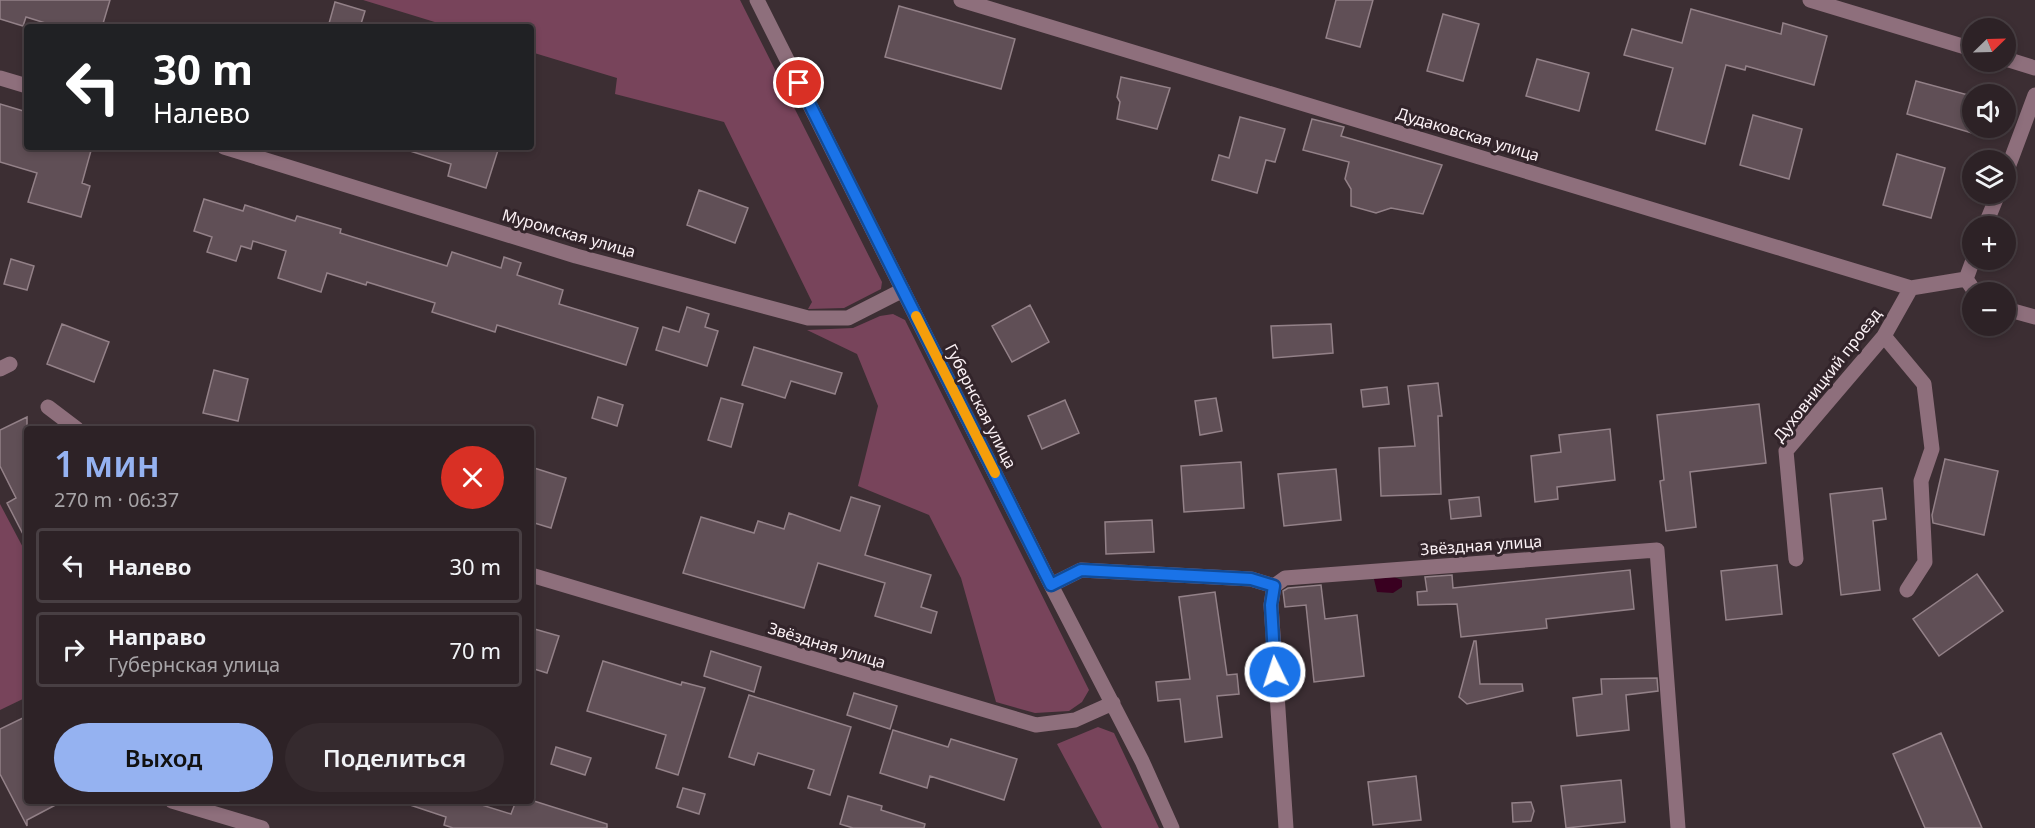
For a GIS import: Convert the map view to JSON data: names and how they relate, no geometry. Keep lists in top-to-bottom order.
{
  "streets": {
    "street": [
      "Дудаковская улица",
      "Муромская улица",
      "Духовницкий проезд",
      "Губернская улица",
      "Звёздная улица"
    ]
  },
  "crossings": [
    ["Дудаковская улица", "Духовницкий проезд"],
    ["Муромская улица", "Губернская улица"],
    ["Губернская улица", "Звёздная улица"]
  ],
  "north": "top right",
  "page": {
    "map_buttons": ["+", "−"],
    "turn": ["30 m", "Налево"],
    "heading": ["1 мин", "270 m · 06:37"],
    "list": [
      {
        "name": "Налево",
        "value": "30 m"
      },
      {
        "name": "Направо",
        "note": "Губернская улица",
        "value": "70 m"
      }
    ],
    "buttons": ["Выход", "Поделиться"]
  }
}
